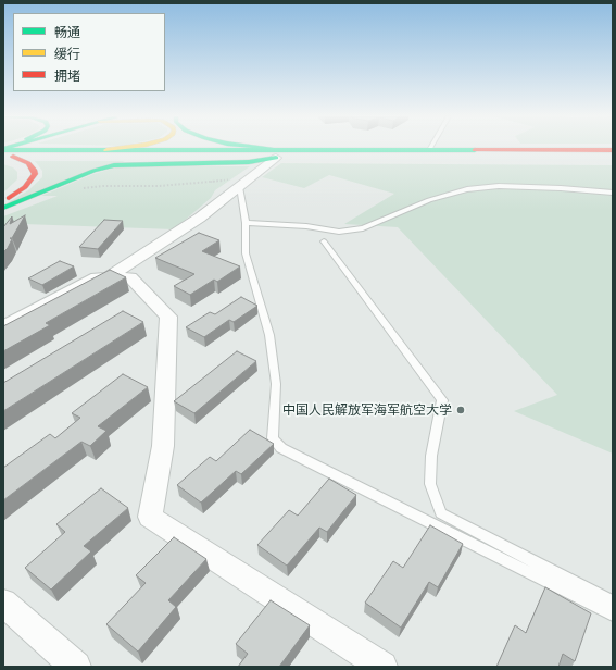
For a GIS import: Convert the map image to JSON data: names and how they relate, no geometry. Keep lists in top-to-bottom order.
{
  "places": ["中国人民解放军海军航空大学"],
  "legend": ["畅通", "缓行", "拥堵"]
}
